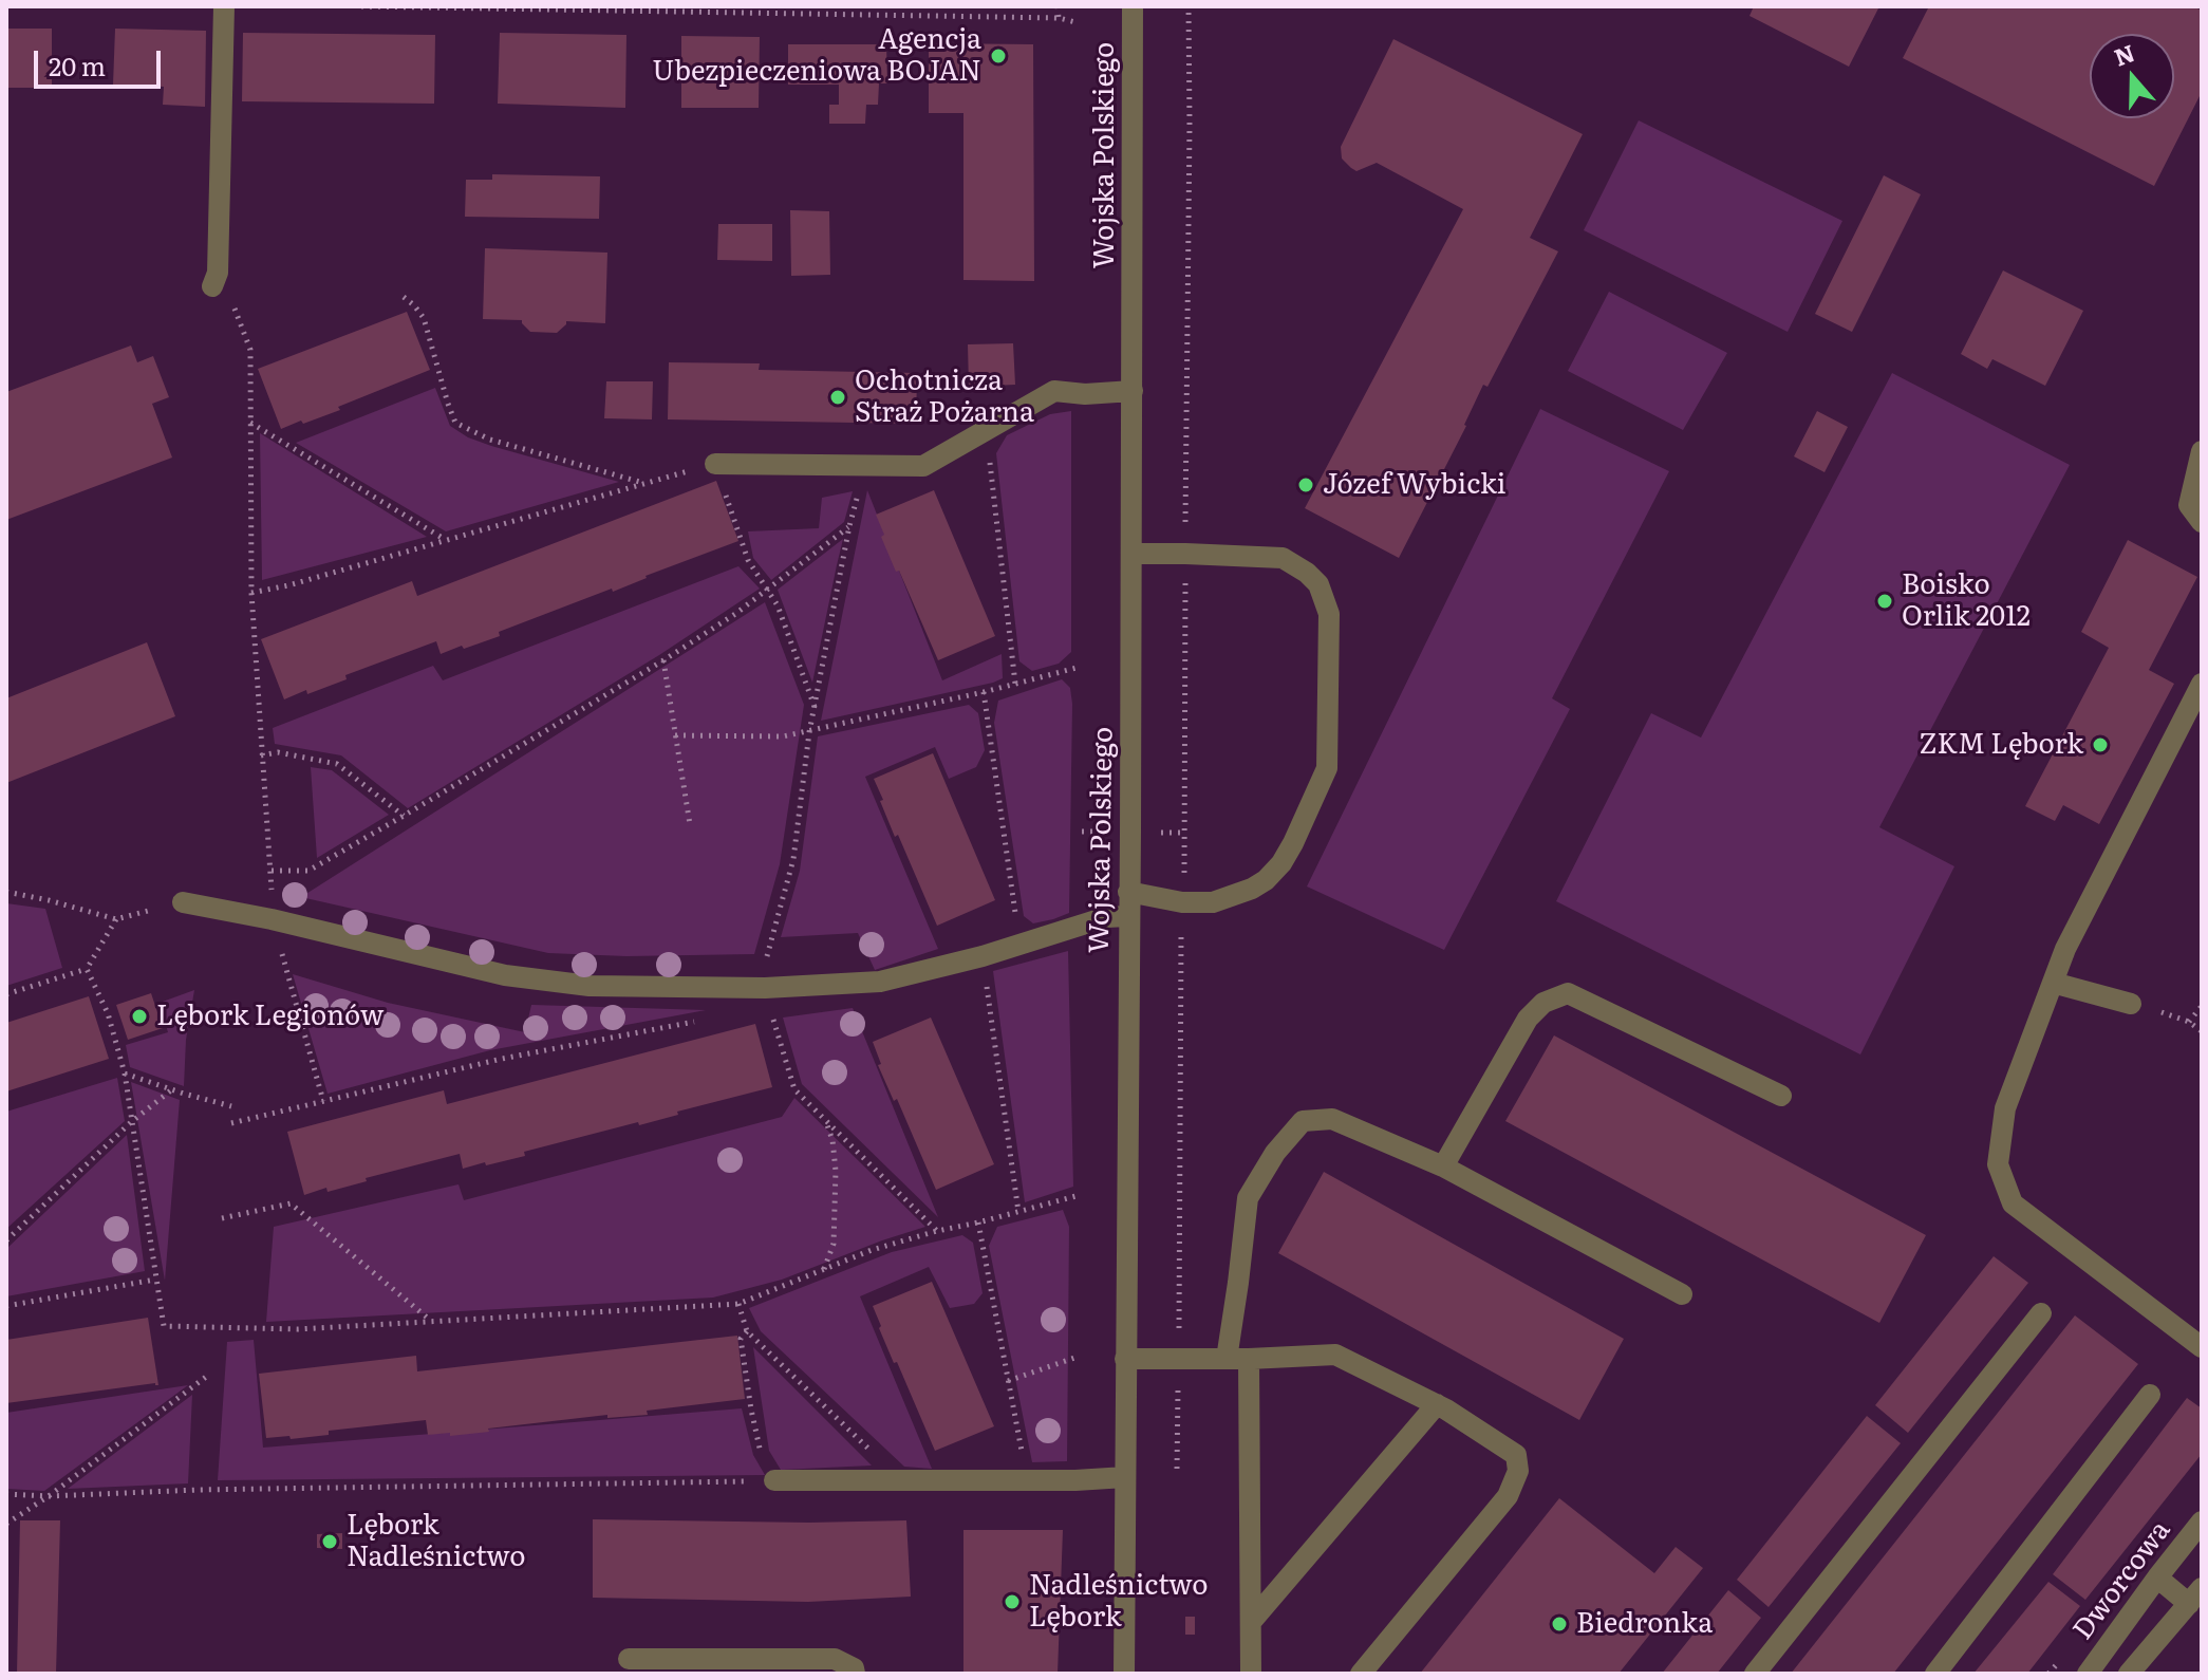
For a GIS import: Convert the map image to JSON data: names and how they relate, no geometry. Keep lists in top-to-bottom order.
{
  "streets": {
    "street": ["Wojska Polskiego", "Dworcowa"]
  },
  "places": [
    "Agencja Ubezpieczeniowa BOJAN",
    "Ochotnicza Straż Pożarna",
    "Józef Wybicki",
    "Boisko Orlik 2012",
    "ZKM Lębork",
    "Lębork Legionów",
    "Lębork Nadleśnictwo",
    "Nadleśnictwo Lębork",
    "Biedronka"
  ],
  "scale_bar": "20 m",
  "north": "top"
}
